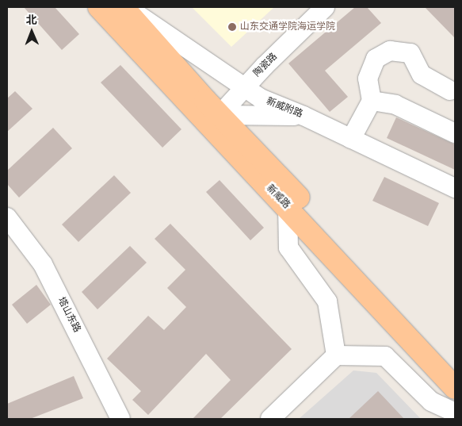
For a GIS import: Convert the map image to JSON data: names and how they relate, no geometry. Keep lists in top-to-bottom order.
{
  "streets": {
    "main road": ["新威路"],
    "street": ["陶瓷路", "新威附路", "塔山东路"]
  },
  "crossings": [
    ["陶瓷路", "新威附路"],
    ["陶瓷路", "新威路"]
  ],
  "places": ["山东交通学院海运学院"],
  "north": "top"
}
